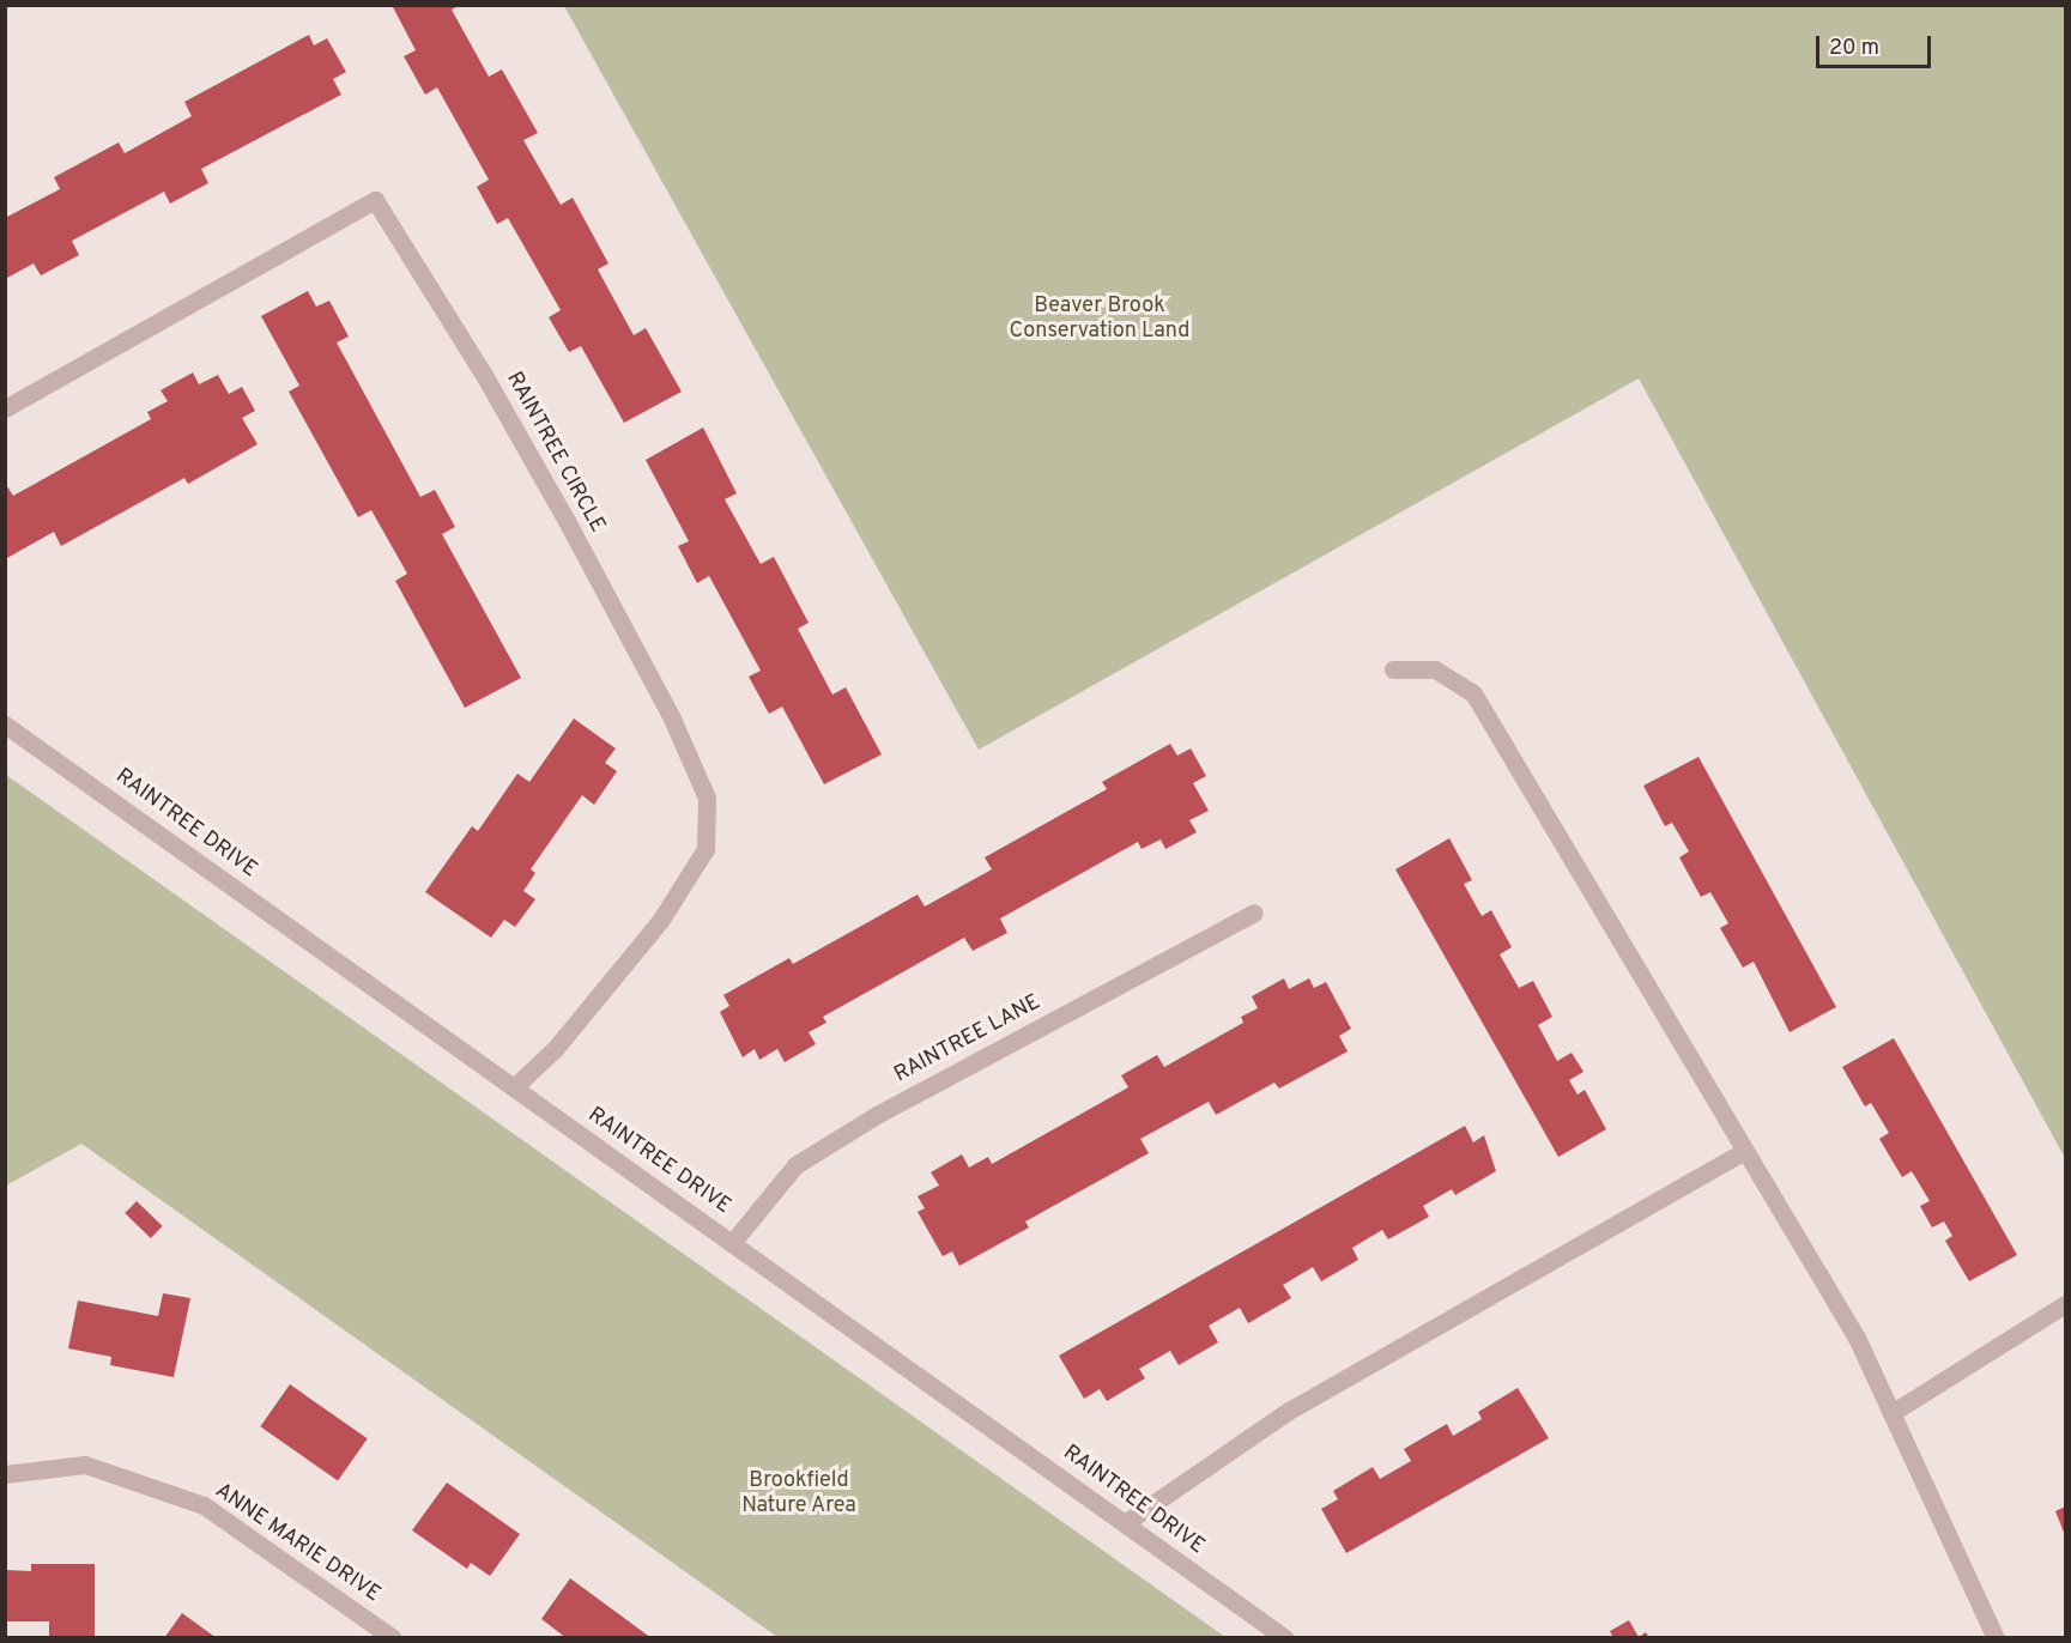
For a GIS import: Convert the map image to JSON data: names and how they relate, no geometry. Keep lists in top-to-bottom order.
{
  "streets": {
    "street": [
      "RAINTREE CIRCLE",
      "RAINTREE DRIVE",
      "RAINTREE LANE",
      "ANNE MARIE DRIVE"
    ]
  },
  "crossings": [
    ["RAINTREE CIRCLE", "RAINTREE DRIVE"],
    ["RAINTREE DRIVE", "RAINTREE LANE"]
  ],
  "parks": ["Beaver Brook Conservation Land", "Brookfield Nature Area"],
  "scale_bar": "20 m"
}
